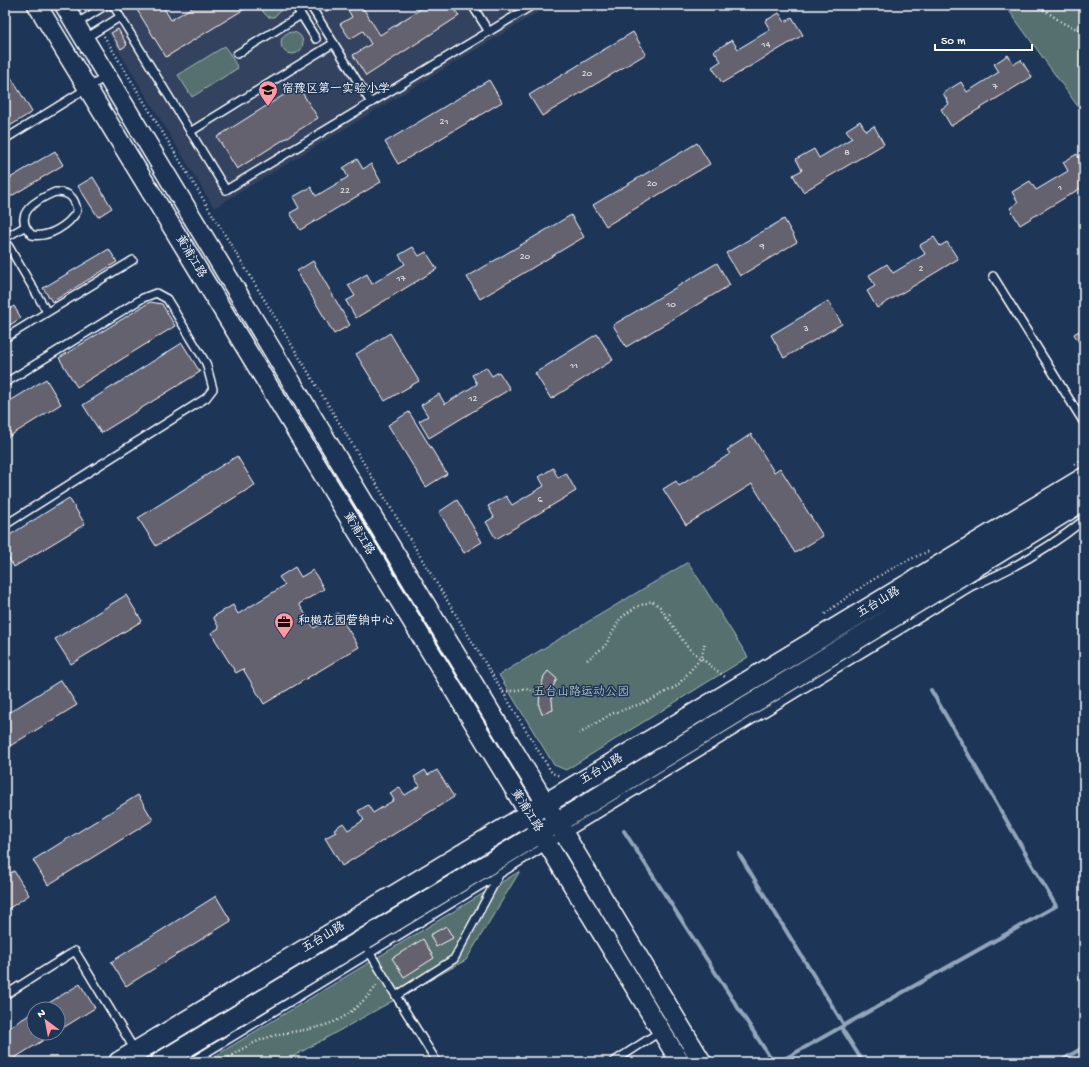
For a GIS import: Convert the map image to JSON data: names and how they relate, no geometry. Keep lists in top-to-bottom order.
{
  "streets": {
    "main road": ["五台山路"],
    "street": ["黄浦江路"]
  },
  "crossings": [
    ["黄浦江路", "五台山路"]
  ],
  "parks": ["五台山路运动公园"],
  "places": {
    "school or university": ["宿豫区第一实验小学"],
    "office": ["和樾花园营销中心"]
  },
  "house_numbers": [
    "14",
    "20",
    "7",
    "21",
    "8",
    "20",
    "1",
    "22",
    "9",
    "20",
    "2",
    "17",
    "10",
    "3",
    "11",
    "12",
    "6"
  ],
  "scale_bar": "50 m",
  "north": "top left"
}
